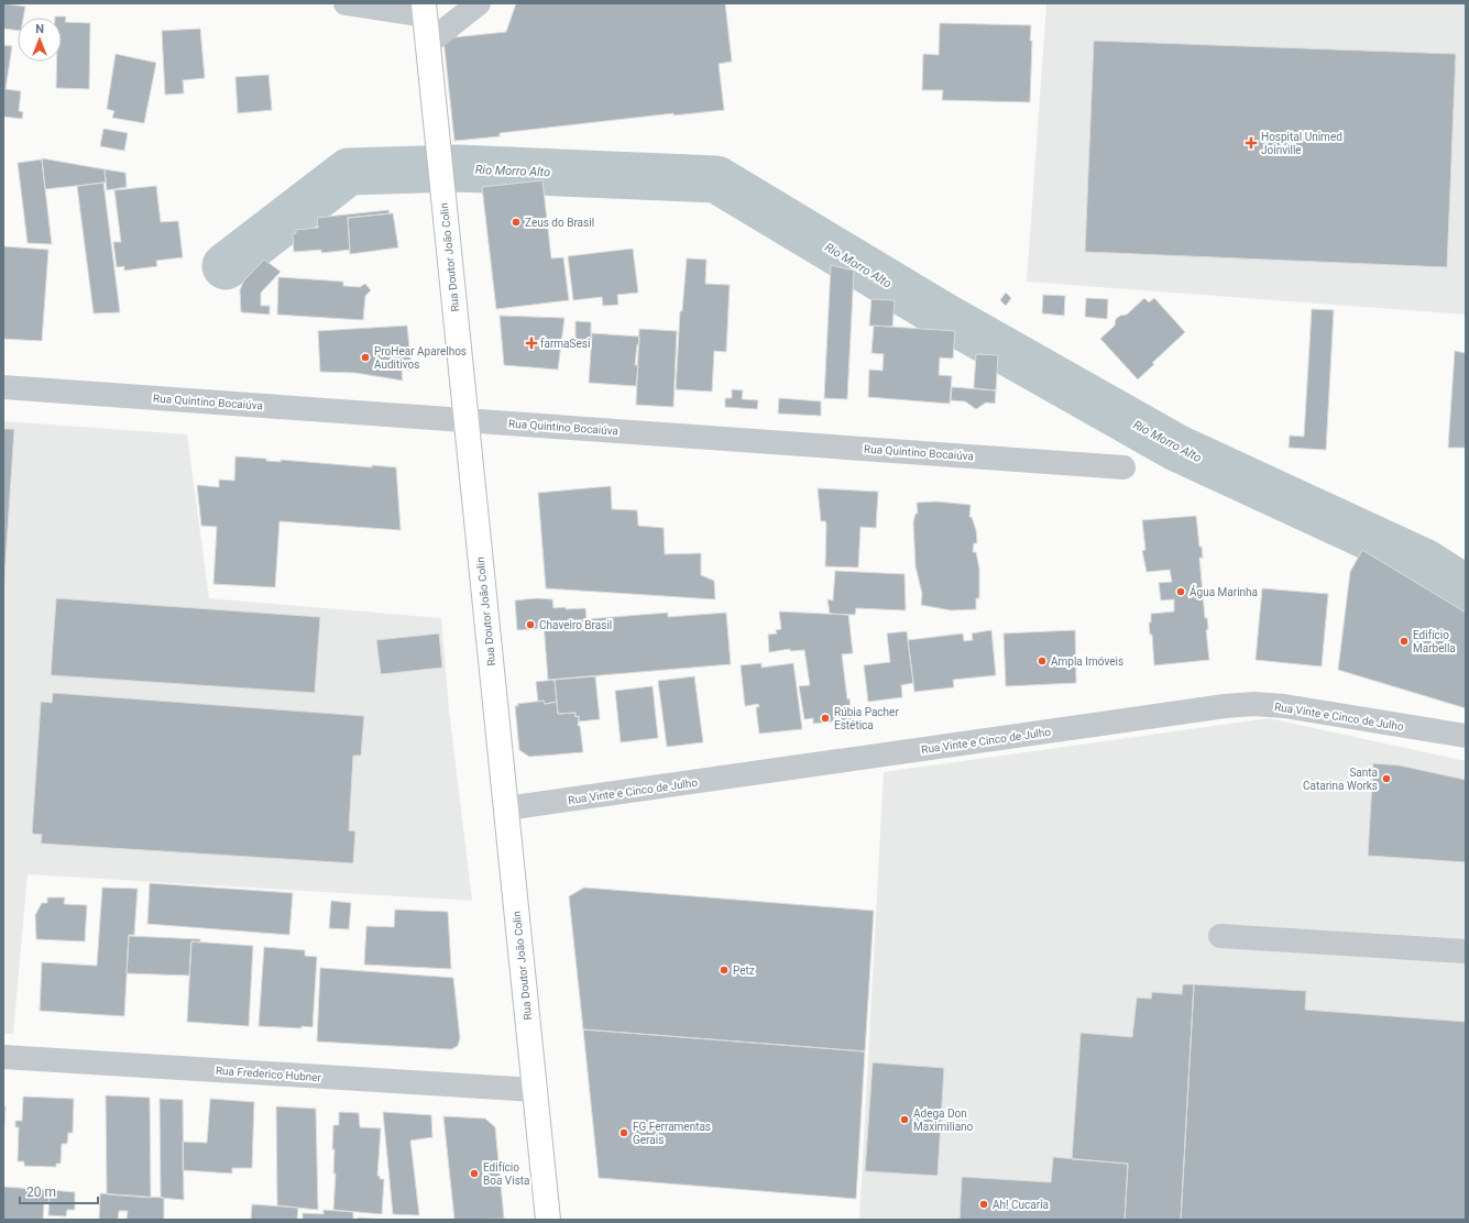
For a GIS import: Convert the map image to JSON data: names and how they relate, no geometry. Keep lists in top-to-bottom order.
{
  "streets": {
    "main road": ["Rua Doutor João Colin"],
    "street": ["Rua Quintino Bocaiúva", "Rua Vinte e Cinco de Julho", "Rua Frederico Hubner"]
  },
  "crossings": [
    ["Rua Doutor João Colin", "Rua Quintino Bocaiúva"],
    ["Rua Doutor João Colin", "Rua Vinte e Cinco de Julho"],
    ["Rua Doutor João Colin", "Rua Frederico Hubner"]
  ],
  "water": ["Rio Morro Alto"],
  "places": {
    "health": ["Hospital Unimed Joinville", "farmaSesi"],
    "other": [
      "Zeus do Brasil",
      "ProHear Aparelhos Auditivos",
      "Água Marinha",
      "Chaveiro Brasil",
      "Edifício Marbella",
      "Ampla Imóveis",
      "Rúbia Pacher Estética",
      "Santa Catarina Works",
      "Petz",
      "Adega Don Maximiliano",
      "FG Ferramentas Gerais",
      "Edifício Boa Vista",
      "Ah! Cucaria"
    ]
  },
  "scale_bar": "20 m",
  "north": "top"
}
